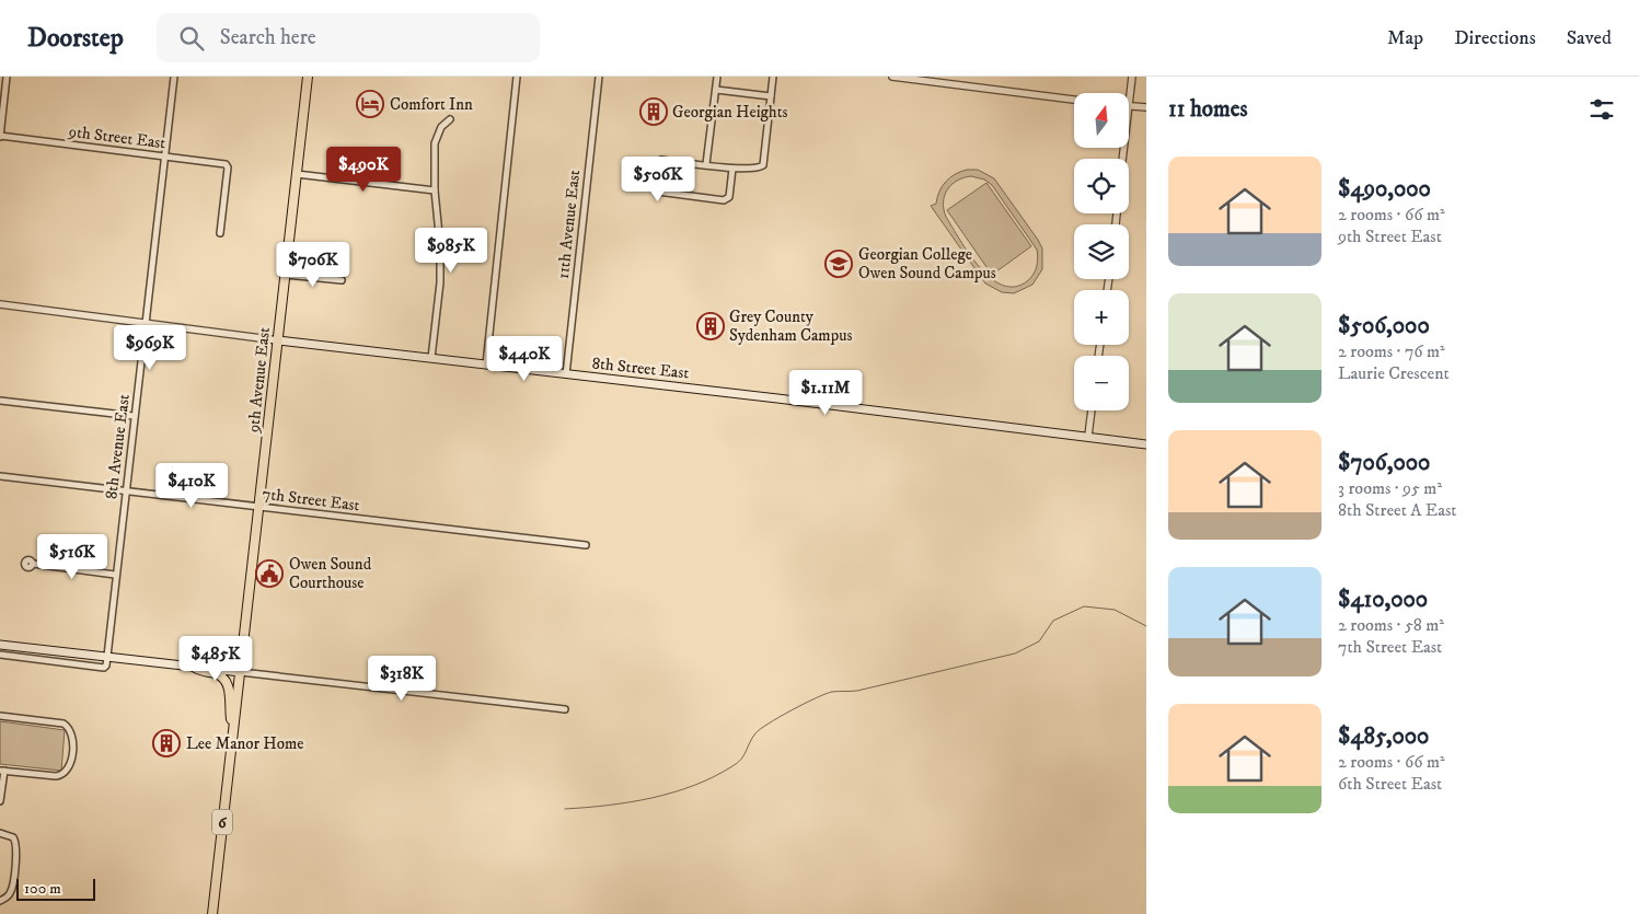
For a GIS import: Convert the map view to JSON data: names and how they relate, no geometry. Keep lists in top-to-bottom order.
{
  "streets": {
    "highway": ["9th Avenue East", "6"],
    "main road": ["8th Street East"],
    "street": [
      "9th Street East",
      "11th Avenue East",
      "8th Avenue East",
      "7th Street East"
    ]
  },
  "crossings": [
    ["9th Street East", "8th Avenue East"],
    ["11th Avenue East", "8th Street East"],
    ["8th Street East", "9th Avenue East"],
    ["8th Street East", "8th Avenue East"],
    ["9th Avenue East", "7th Street East"],
    ["8th Avenue East", "7th Street East"]
  ],
  "places": {
    "hotel": ["Comfort Inn"],
    "building": ["Georgian Heights", "Grey County Sydenham Campus", "Lee Manor Home"],
    "school or university": ["Georgian College Owen Sound Campus"],
    "public building": ["Owen Sound Courthouse"]
  },
  "scale_bar": "100 m",
  "north": "top",
  "page": {
    "header": "Doorstep",
    "search": "Search here",
    "nav": ["Map", "Directions", "Saved"],
    "heading": "11 homes",
    "map_buttons": ["+", "−"],
    "list": [
      {
        "name": "$490,000",
        "note": "2 rooms · 66 m² · 9th Street East"
      },
      {
        "name": "$506,000",
        "note": "2 rooms · 76 m² · Laurie Crescent"
      },
      {
        "name": "$706,000",
        "note": "3 rooms · 95 m² · 8th Street A East"
      },
      {
        "name": "$410,000",
        "note": "2 rooms · 58 m² · 7th Street East"
      },
      {
        "name": "$485,000",
        "note": "2 rooms · 66 m² · 6th Street East"
      }
    ],
    "price": [
      "$490K",
      "$506K",
      "$985K",
      "$706K",
      "$969K",
      "$440K",
      "$1.11M",
      "$410K",
      "$516K",
      "$485K",
      "$318K"
    ],
    "scale": "100 m"
  }
}
